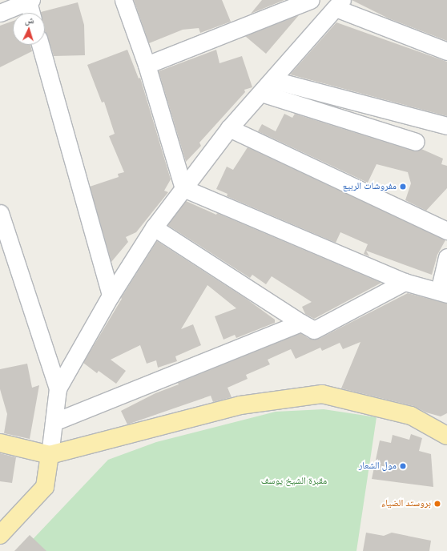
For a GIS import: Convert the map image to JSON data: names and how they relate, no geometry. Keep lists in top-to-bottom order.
{
  "parks": ["مقبرة الشيخ يوسف"],
  "places": ["مفروشات الربيع", "مول الشعار", "بروستد الضياء"],
  "north": "top"
}
